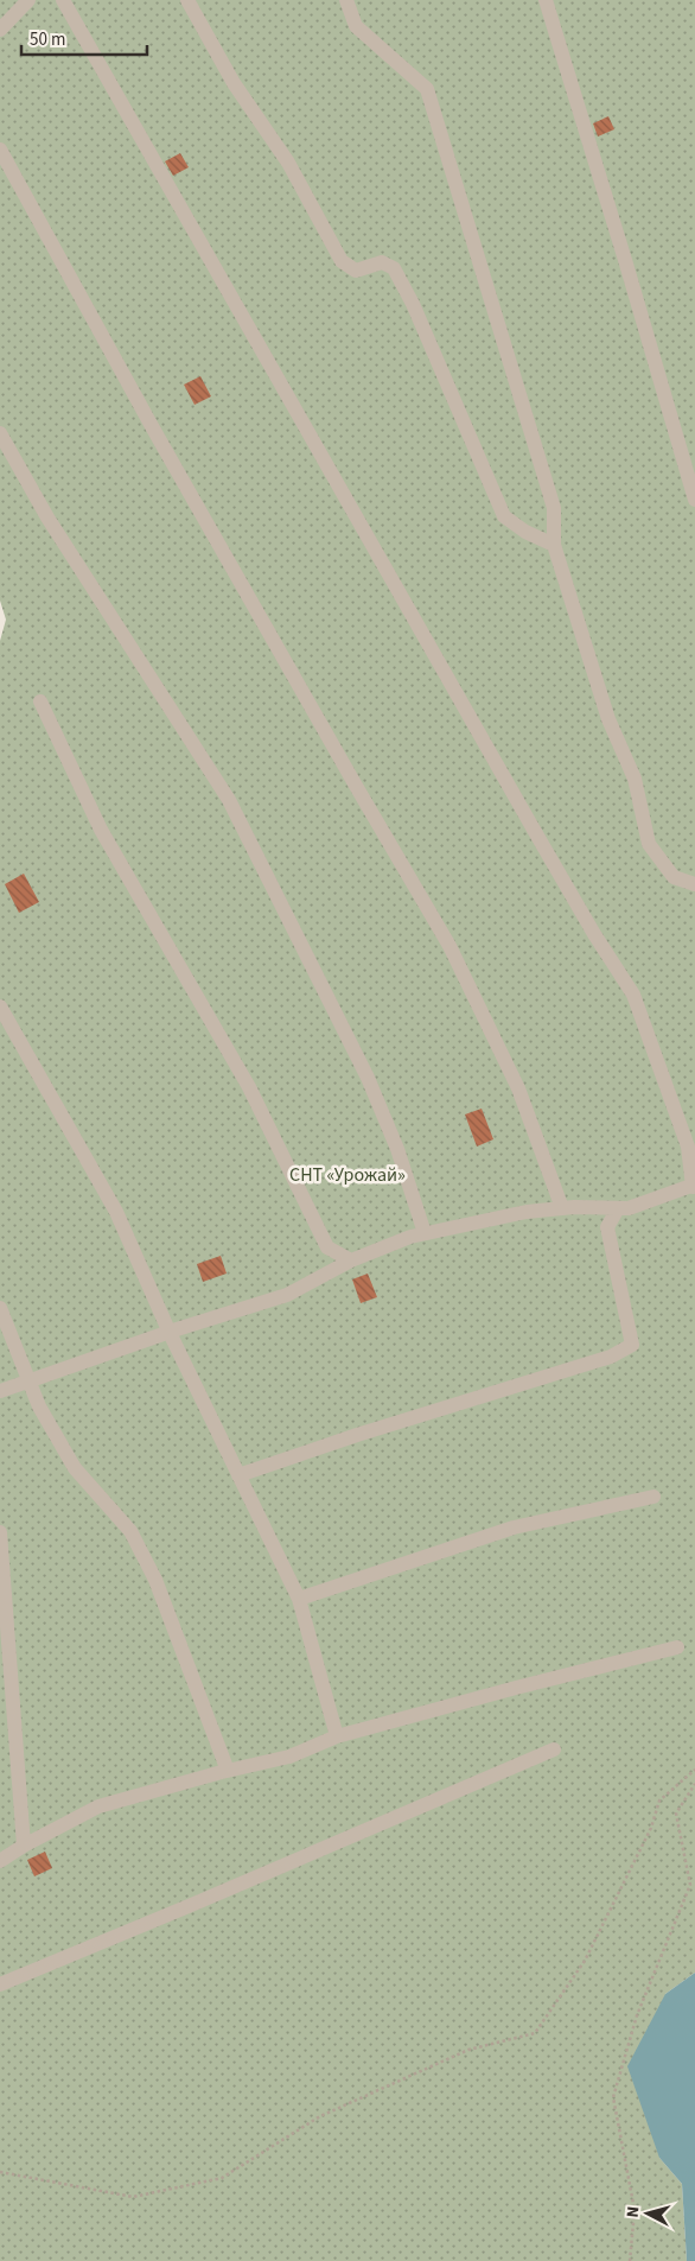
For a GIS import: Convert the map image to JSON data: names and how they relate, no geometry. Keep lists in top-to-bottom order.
{
  "parks": ["СНТ «Урожай»"],
  "scale_bar": "50 m",
  "north": "left"
}
